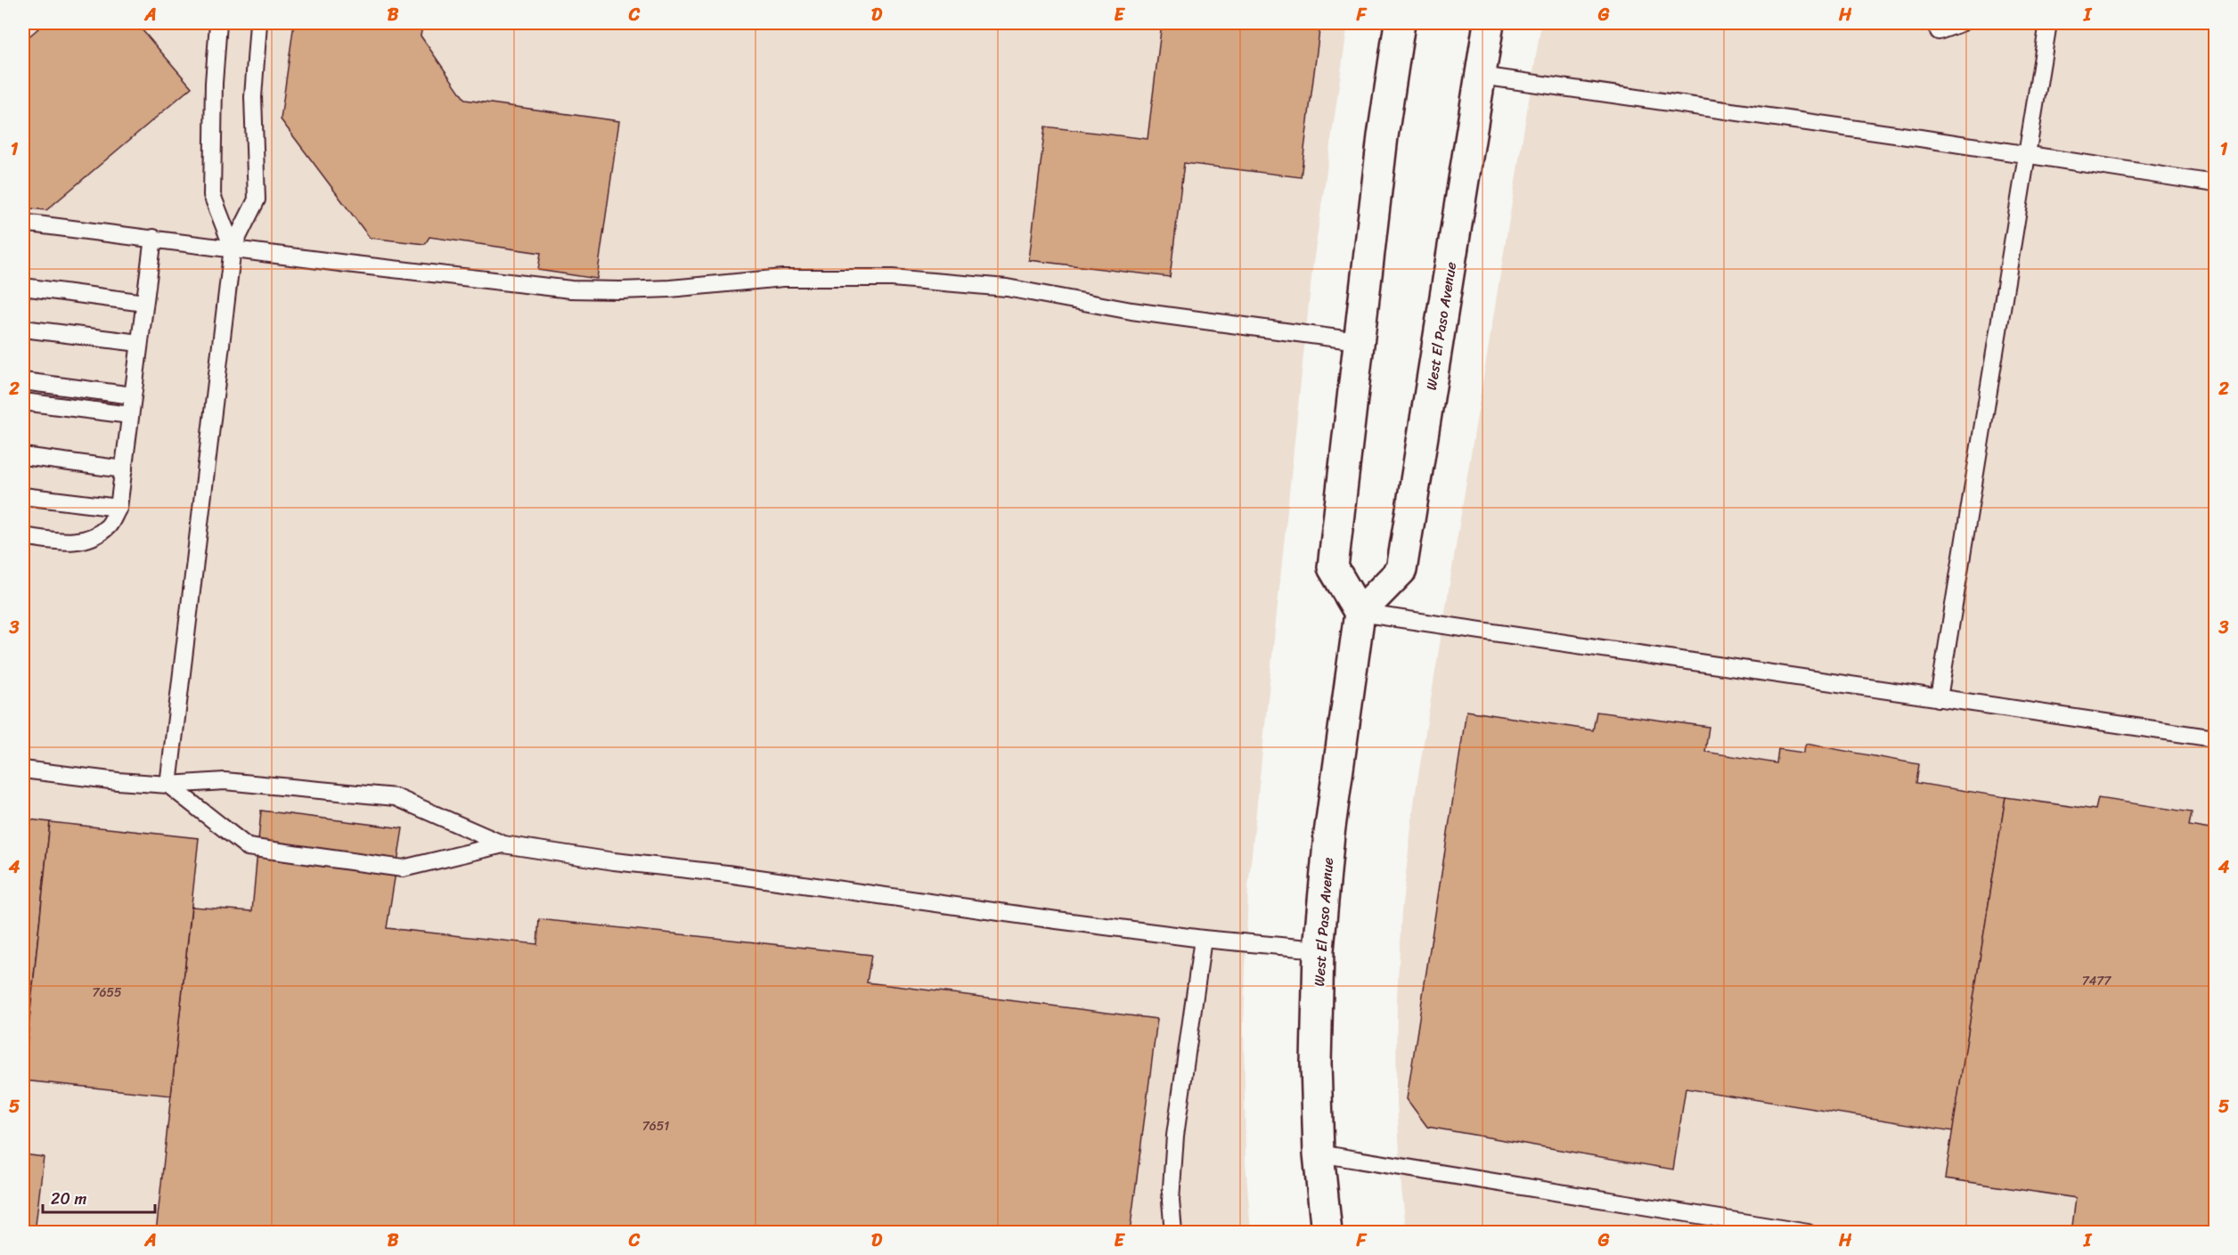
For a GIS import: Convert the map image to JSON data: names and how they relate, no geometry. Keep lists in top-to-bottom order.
{
  "streets": {
    "street": ["West El Paso Avenue"]
  },
  "house_numbers": ["7477", "7655", "7651"],
  "scale_bar": "20 m",
  "grid": {
    "columns": [
      "A",
      "B",
      "C",
      "D",
      "E",
      "F",
      "G",
      "H",
      "I"
    ],
    "rows": [
      "1",
      "2",
      "3",
      "4",
      "5"
    ]
  }
}
